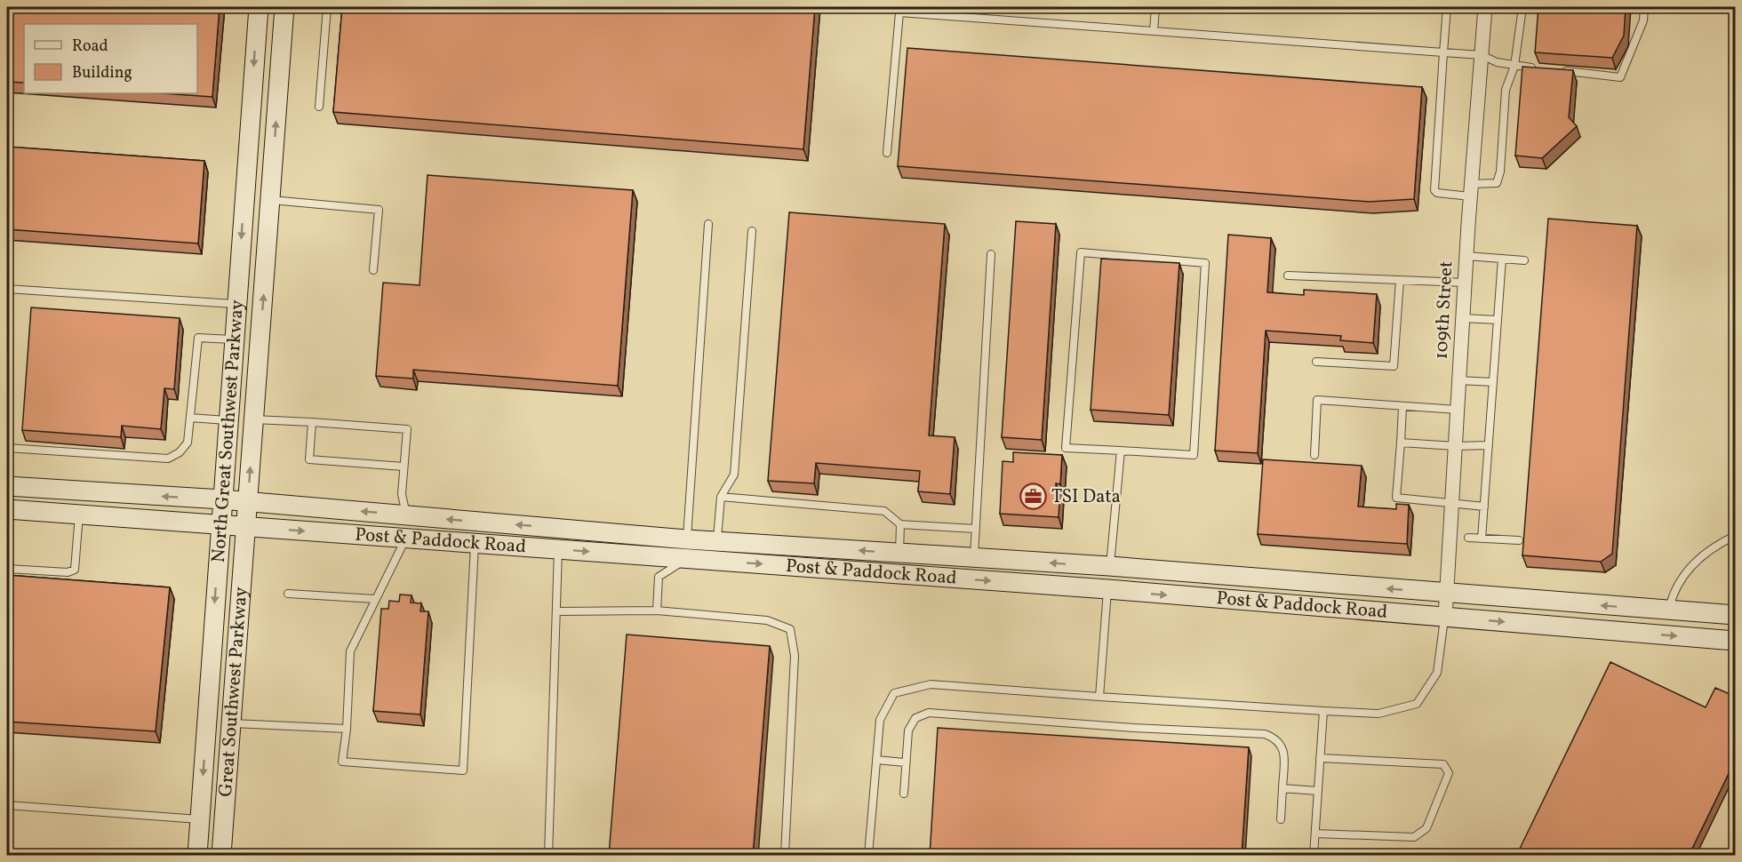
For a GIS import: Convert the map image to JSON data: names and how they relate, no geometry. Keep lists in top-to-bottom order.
{
  "streets": {
    "street": [
      "109th Street",
      "North Great Southwest Parkway",
      "Post & Paddock Road",
      "Great Southwest Parkway"
    ]
  },
  "crossings": [
    ["109th Street", "Post & Paddock Road"],
    ["North Great Southwest Parkway", "Post & Paddock Road"],
    ["North Great Southwest Parkway", "Great Southwest Parkway"],
    ["Post & Paddock Road", "Great Southwest Parkway"]
  ],
  "places": {
    "office": ["TSI Data"]
  },
  "legend": ["Road", "Building"]
}
